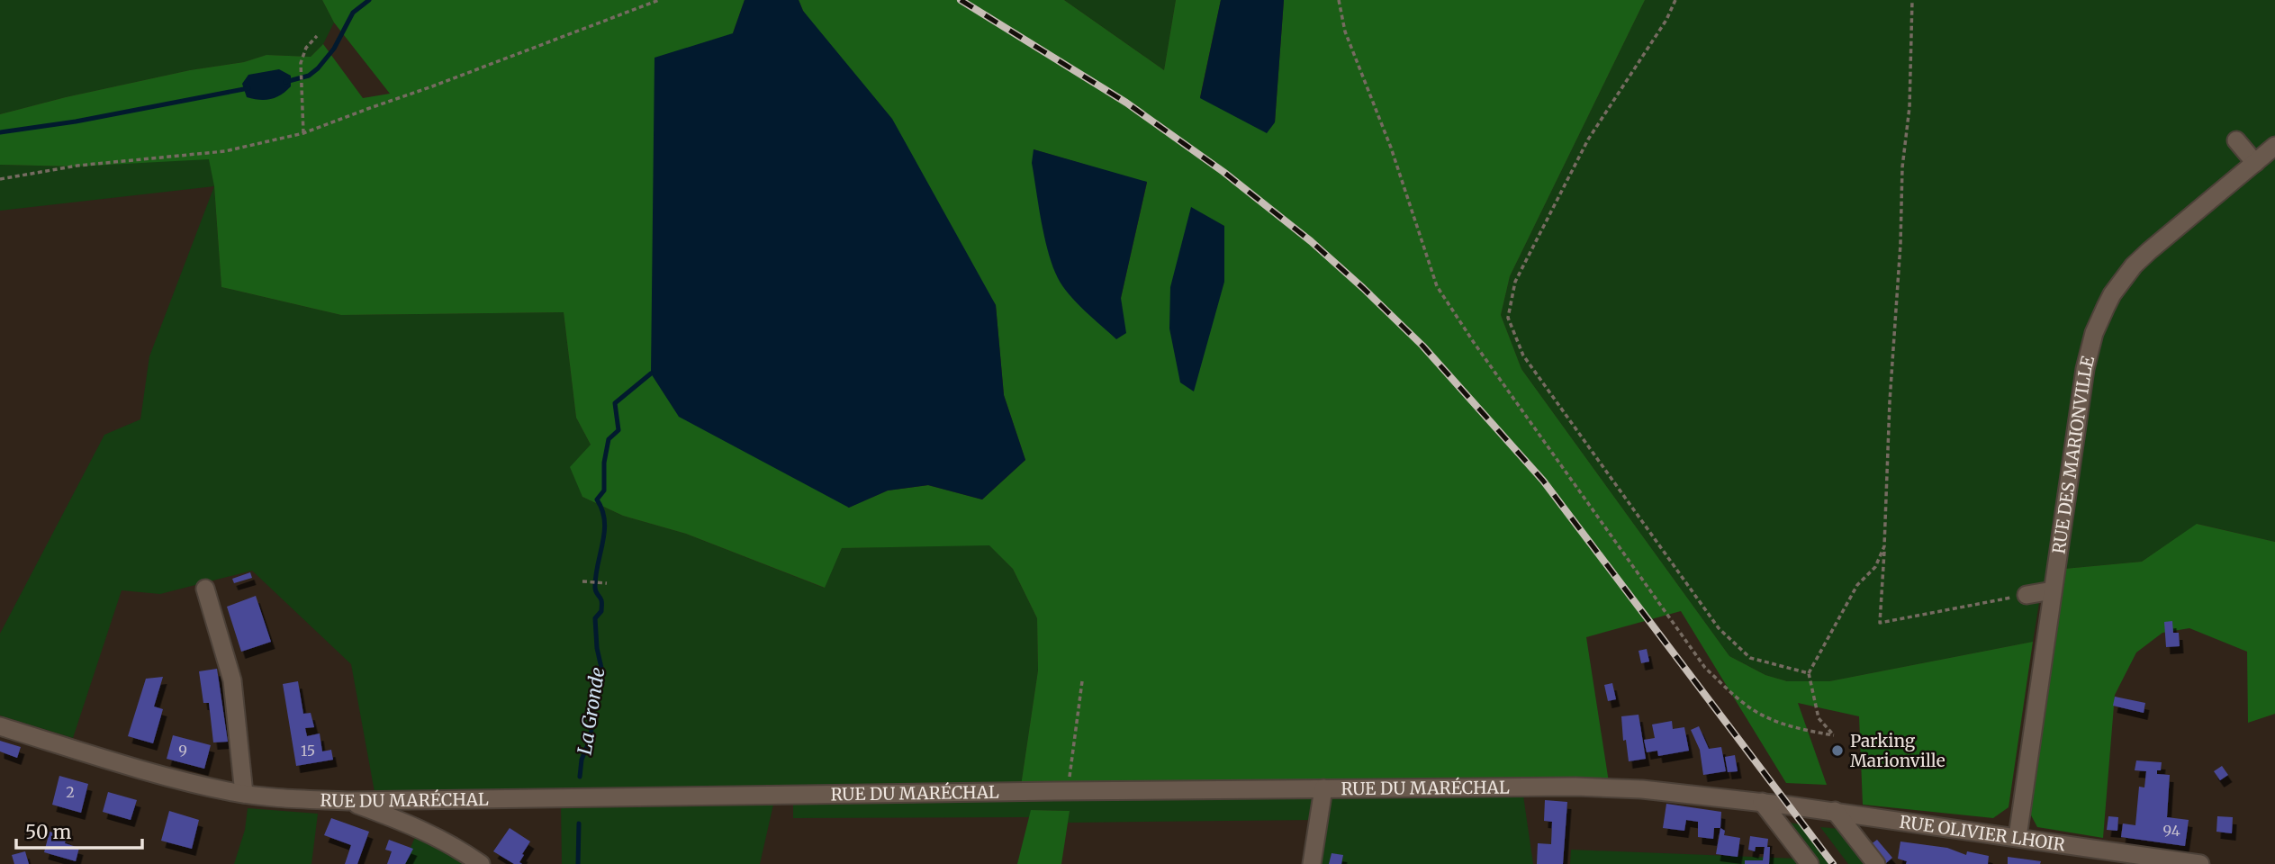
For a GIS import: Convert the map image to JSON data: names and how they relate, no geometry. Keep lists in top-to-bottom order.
{
  "streets": {
    "street": ["RUE DES MARIONVILLE", "RUE DU MARÉCHAL", "RUE OLIVIER LHOIR"]
  },
  "crossings": [
    ["RUE DES MARIONVILLE", "RUE OLIVIER LHOIR"],
    ["RUE DU MARÉCHAL", "RUE OLIVIER LHOIR"]
  ],
  "water": ["La Gronde"],
  "places": ["Parking Marionville"],
  "house_numbers": [
    "9",
    "15",
    "2",
    "94"
  ],
  "scale_bar": "50 m"
}
